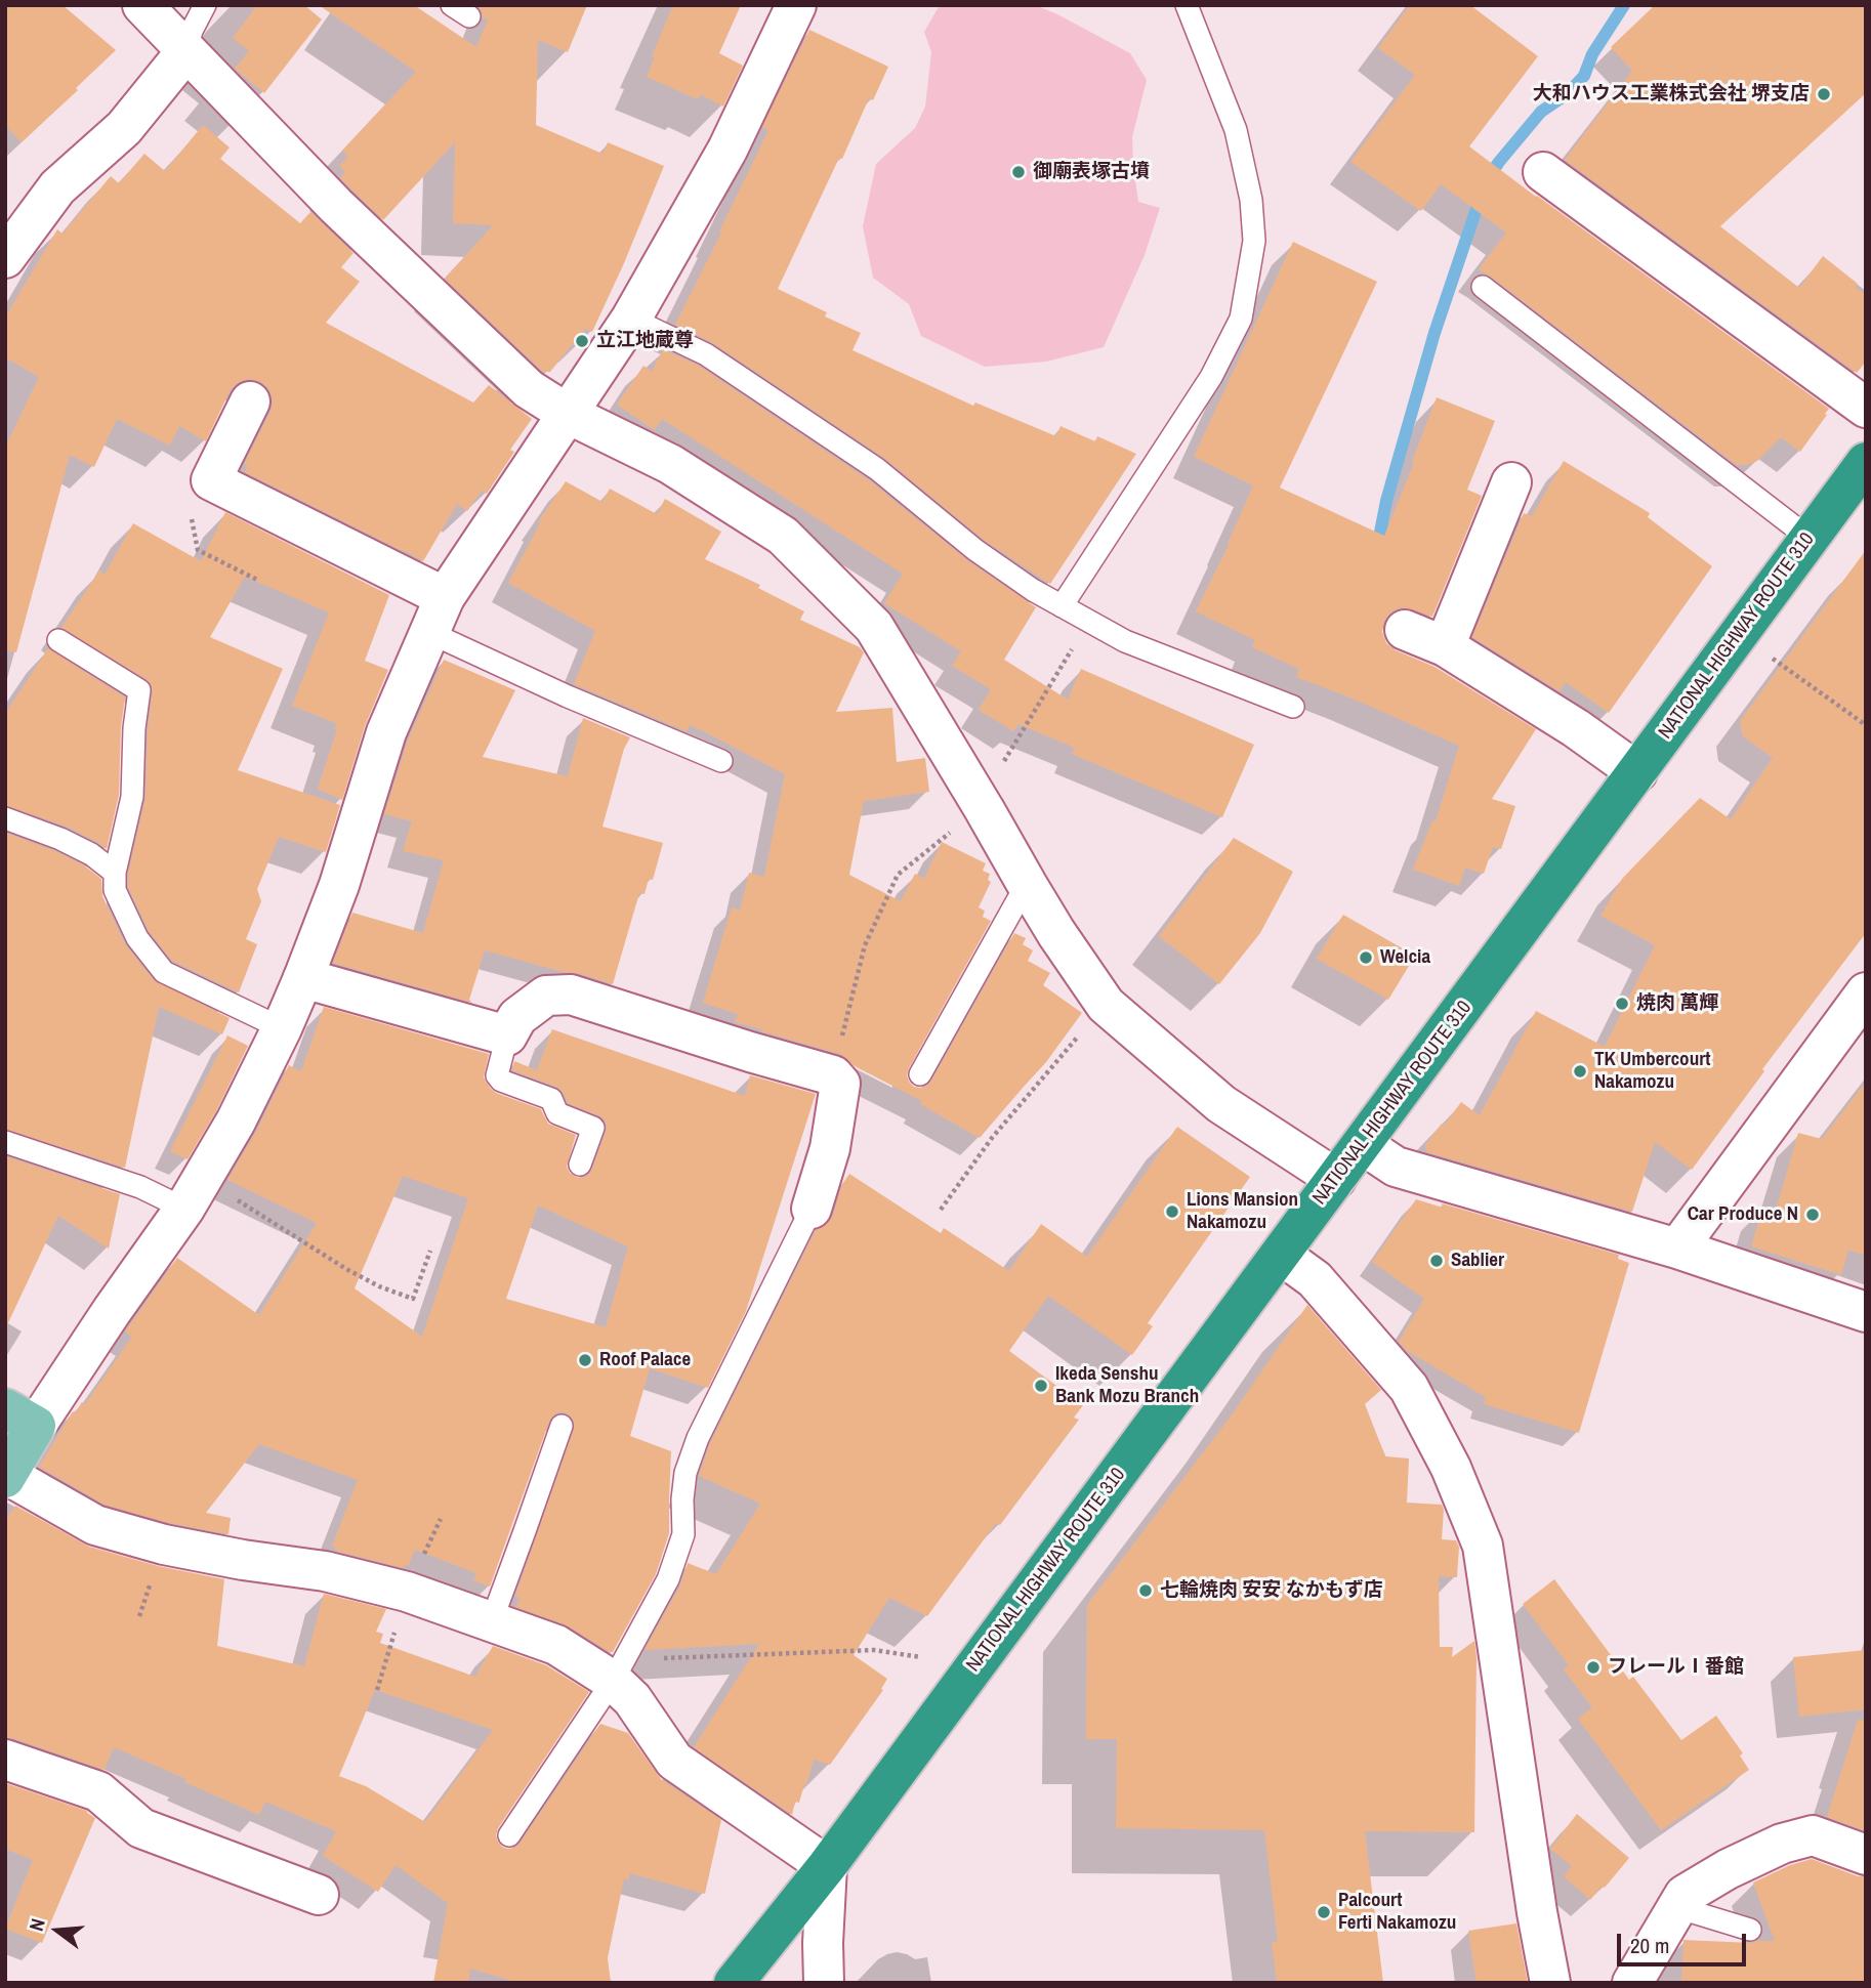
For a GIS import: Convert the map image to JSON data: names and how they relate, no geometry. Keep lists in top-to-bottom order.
{
  "streets": {
    "highway": ["NATIONAL HIGHWAY ROUTE 310"]
  },
  "places": [
    "大和ハウス工業株式会社 堺支店",
    "御廟表塚古墳",
    "立江地蔵尊",
    "Welcia",
    "焼肉 萬輝",
    "TK Umbercourt Nakamozu",
    "Lions Mansion Nakamozu",
    "Car Produce N",
    "Sablier",
    "Roof Palace",
    "Ikeda Senshu Bank Mozu Branch",
    "七輪焼肉 安安 なかもず店",
    "フレールⅠ番館",
    "Palcourt Ferti Nakamozu"
  ],
  "scale_bar": "20 m",
  "north": "left"
}
